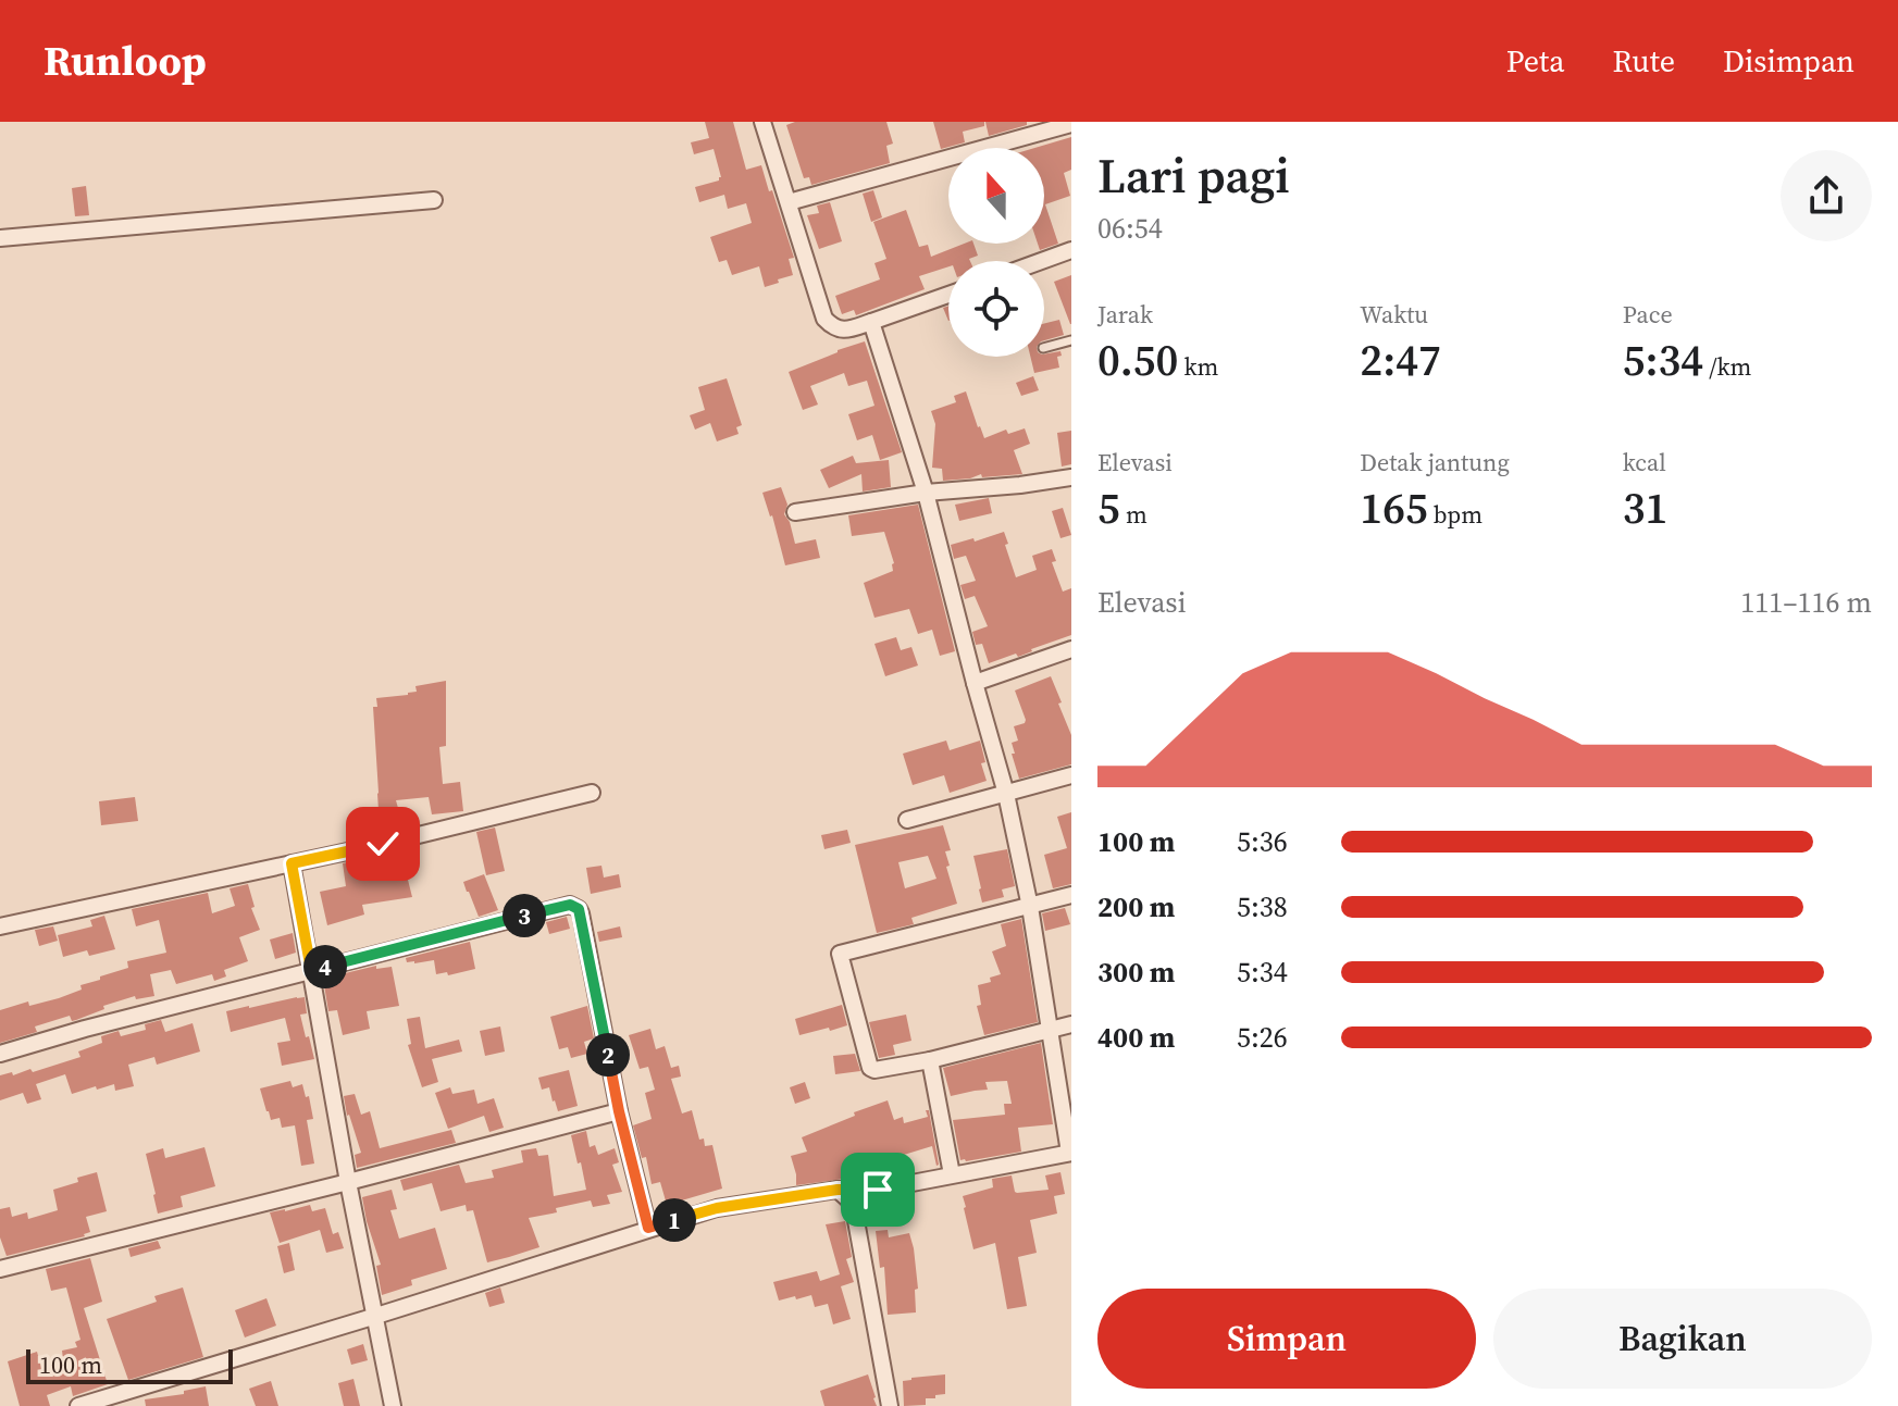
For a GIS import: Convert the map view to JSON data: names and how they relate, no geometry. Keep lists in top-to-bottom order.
{
  "scale_bar": "100 m",
  "north": "top",
  "page": {
    "header": "Runloop",
    "nav": ["Peta", "Rute", "Disimpan"],
    "heading": ["Lari pagi", "06:54"],
    "stats": [
      ["Jarak", "0.50 km"],
      ["Waktu", "2:47"],
      ["Pace", "5:34 /km"],
      ["Elevasi", "5 m"],
      ["Detak jantung", "165 bpm"],
      ["kcal", "31"]
    ],
    "chart": ["Elevasi", "111–116 m"],
    "list": [
      {
        "name": "100 m",
        "note": "5:36"
      },
      {
        "name": "200 m",
        "note": "5:38"
      },
      {
        "name": "300 m",
        "note": "5:34"
      },
      {
        "name": "400 m",
        "note": "5:26"
      }
    ],
    "pins": [
      "3",
      "4",
      "2",
      "1"
    ],
    "buttons": ["Simpan", "Bagikan"],
    "scale": "100 m"
  }
}
